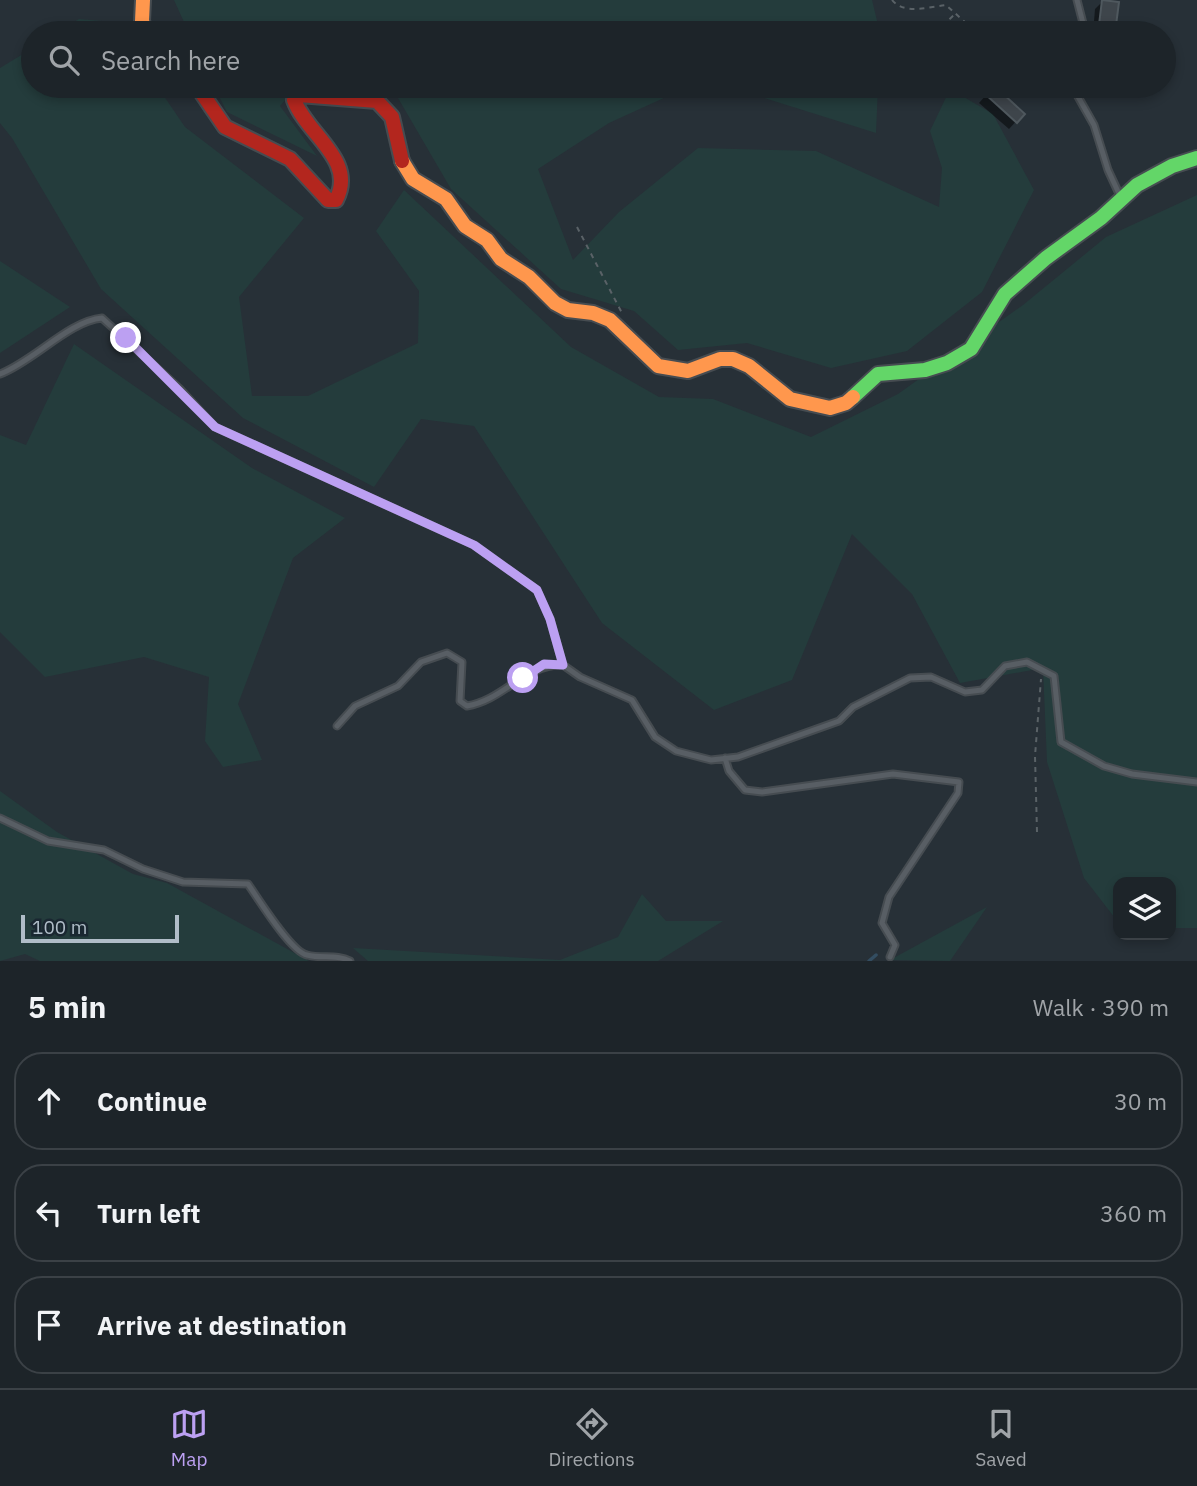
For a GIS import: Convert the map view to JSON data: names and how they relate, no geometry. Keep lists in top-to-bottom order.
{
  "scale_bar": "100 m",
  "page": {
    "search": "Search here",
    "scale": "100 m",
    "heading": ["5 min", "Walk · 390 m"],
    "list": [
      ["Continue", "30 m"],
      ["Turn left", "360 m"],
      "Arrive at destination"
    ],
    "nav": ["Map", "Directions", "Saved"]
  }
}
